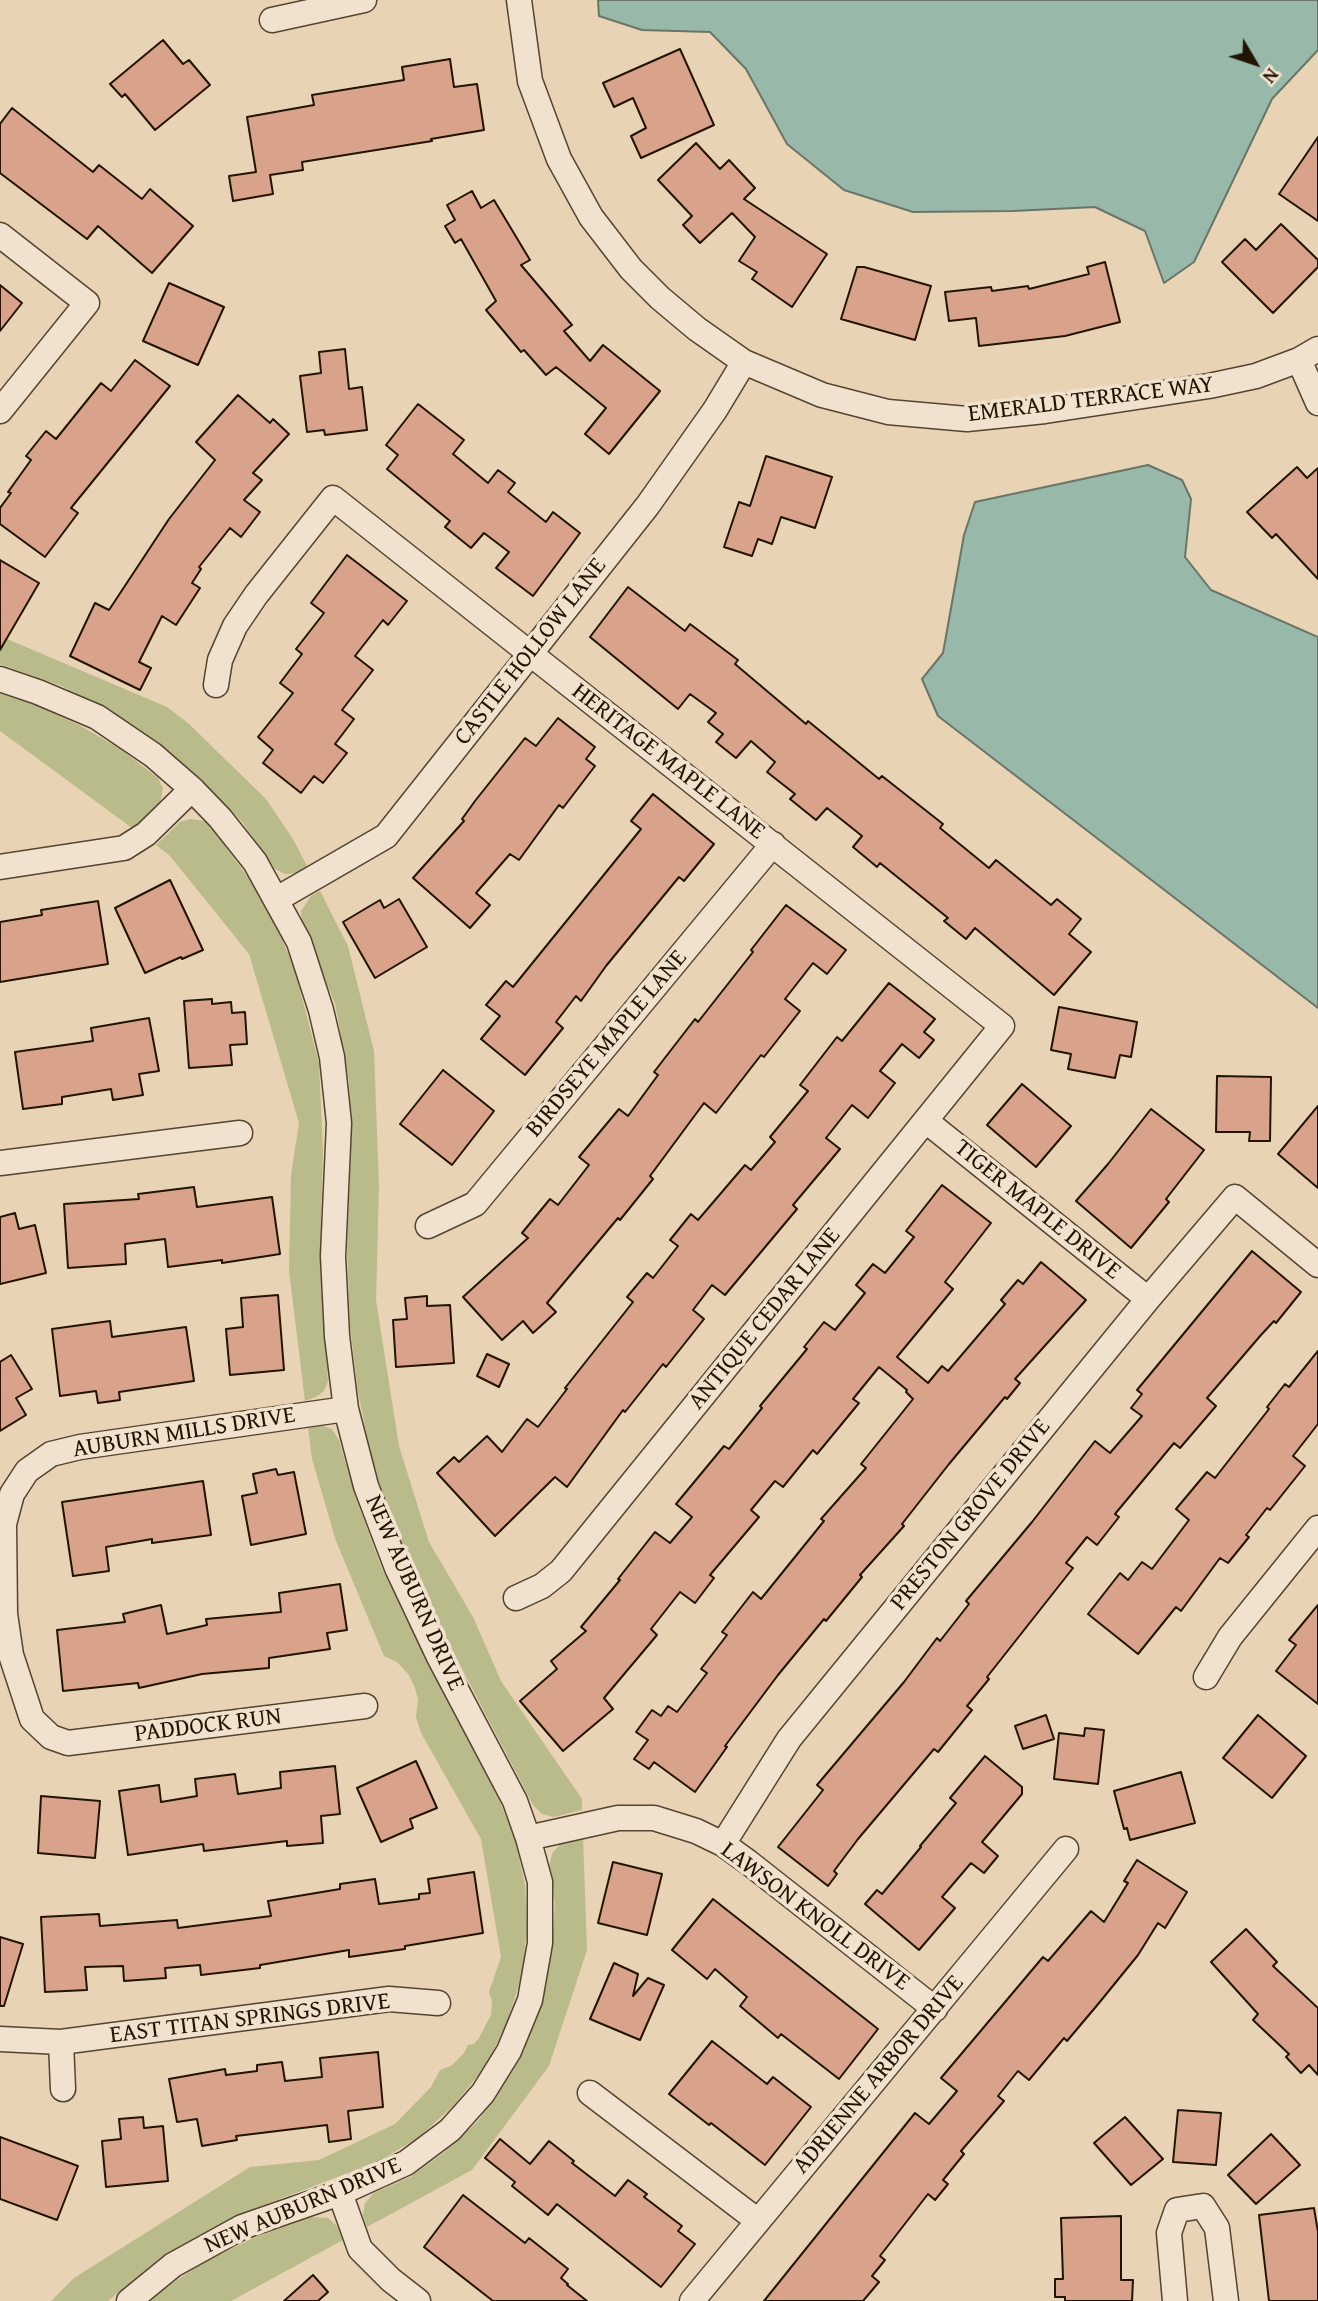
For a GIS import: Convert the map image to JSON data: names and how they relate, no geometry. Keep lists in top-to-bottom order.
{
  "streets": {
    "street": [
      "EMERALD TERRACE WAY",
      "CASTLE HOLLOW LANE",
      "HERITAGE MAPLE LANE",
      "BIRDSEYE MAPLE LANE",
      "TIGER MAPLE DRIVE",
      "ANTIQUE CEDAR LANE",
      "AUBURN MILLS DRIVE",
      "PRESTON GROVE DRIVE",
      "NEW AUBURN DRIVE",
      "PADDOCK RUN",
      "LAWSON KNOLL DRIVE",
      "EAST TITAN SPRINGS DRIVE",
      "ADRIENNE ARBOR DRIVE"
    ]
  },
  "crossings": [
    ["EMERALD TERRACE WAY", "CASTLE HOLLOW LANE"],
    ["CASTLE HOLLOW LANE", "HERITAGE MAPLE LANE"],
    ["CASTLE HOLLOW LANE", "NEW AUBURN DRIVE"],
    ["HERITAGE MAPLE LANE", "BIRDSEYE MAPLE LANE"],
    ["HERITAGE MAPLE LANE", "ANTIQUE CEDAR LANE"],
    ["TIGER MAPLE DRIVE", "ANTIQUE CEDAR LANE"],
    ["TIGER MAPLE DRIVE", "PRESTON GROVE DRIVE"],
    ["AUBURN MILLS DRIVE", "NEW AUBURN DRIVE"],
    ["AUBURN MILLS DRIVE", "PADDOCK RUN"],
    ["PRESTON GROVE DRIVE", "LAWSON KNOLL DRIVE"],
    ["NEW AUBURN DRIVE", "LAWSON KNOLL DRIVE"],
    ["LAWSON KNOLL DRIVE", "ADRIENNE ARBOR DRIVE"]
  ],
  "north": "bottom right"
}
